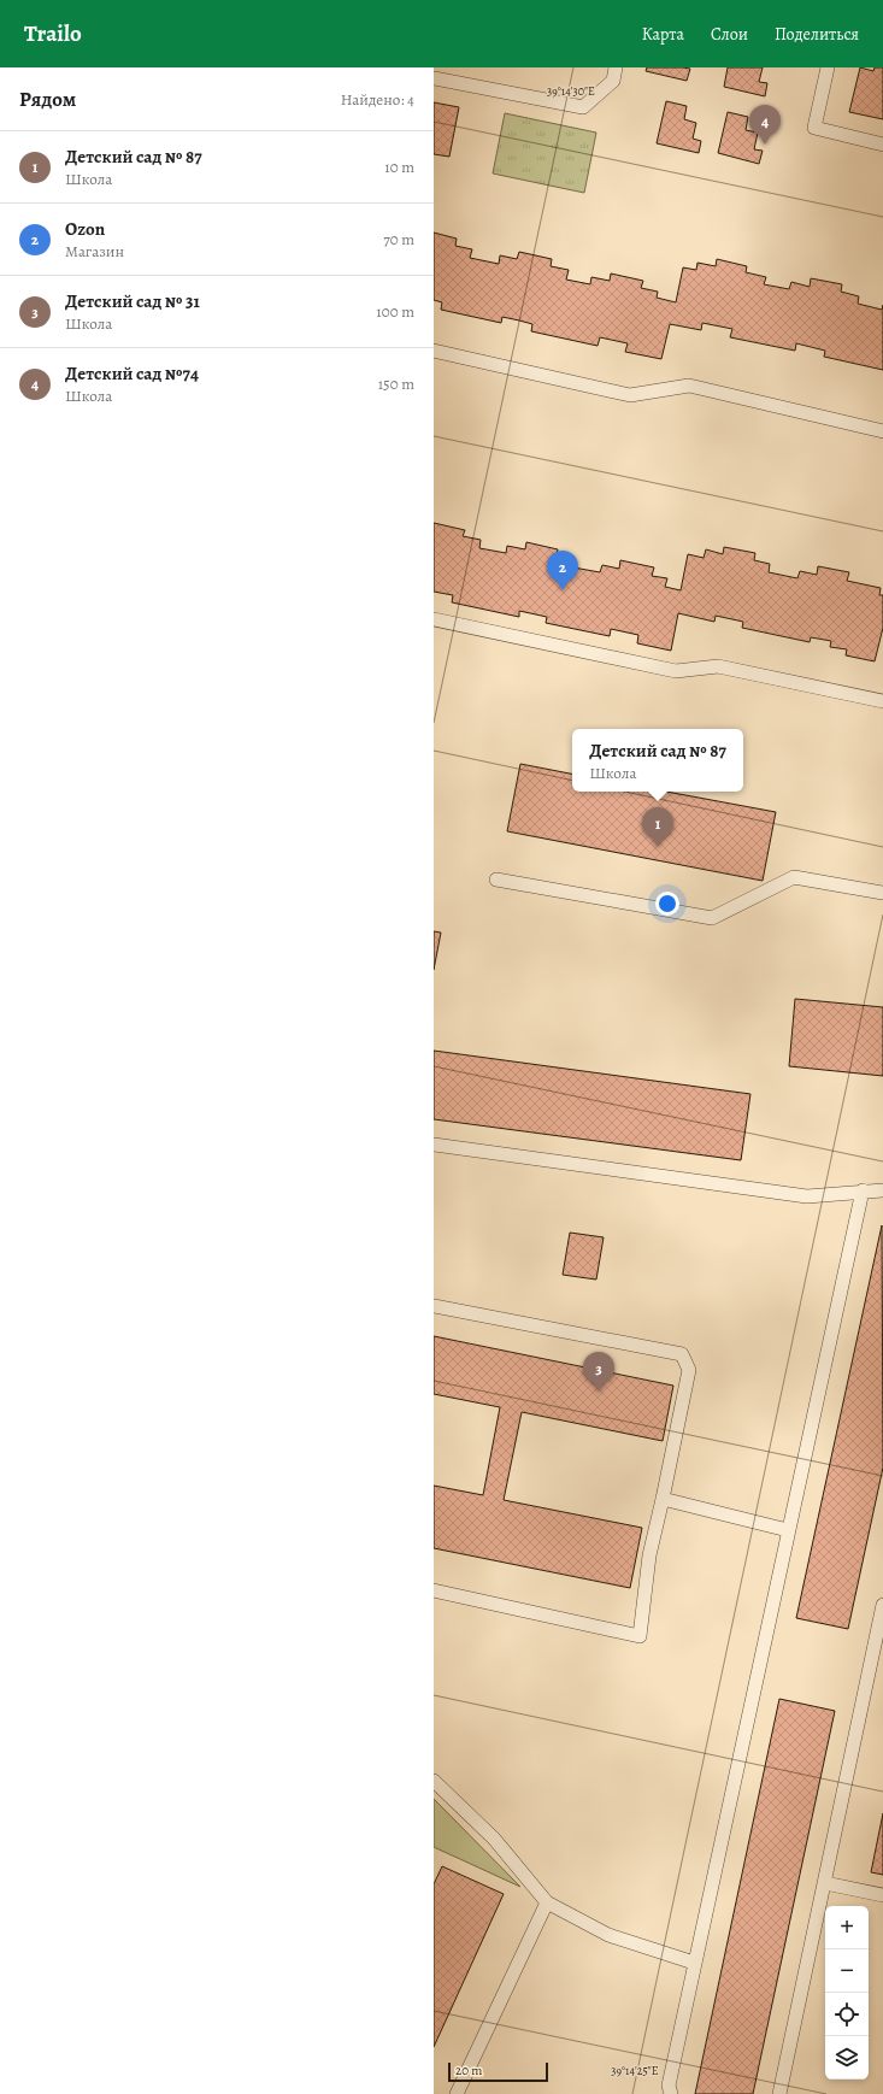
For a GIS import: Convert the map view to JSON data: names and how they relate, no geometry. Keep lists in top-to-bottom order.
{
  "scale_bar": "20 m",
  "page": {
    "header": "Trailo",
    "nav": ["Карта", "Слои", "Поделиться"],
    "heading": ["Рядом", "Найдено: 4"],
    "pins": [
      "4",
      "2",
      "1",
      "3"
    ],
    "list": [
      {
        "mark": "1",
        "name": "Детский сад № 87",
        "note": "Школа",
        "value": "10 m"
      },
      {
        "mark": "2",
        "name": "Ozon",
        "note": "Магазин",
        "value": "70 m"
      },
      {
        "mark": "3",
        "name": "Детский сад № 31",
        "note": "Школа",
        "value": "100 m"
      },
      {
        "mark": "4",
        "name": "Детский сад №74",
        "note": "Школа",
        "value": "150 m"
      }
    ],
    "popup": ["Детский сад № 87", "Школа"],
    "map_buttons": ["+", "−"],
    "scale": "20 m"
  },
  "coordinates": ["39°14'30\"E", "39°14'25\"E"]
}
